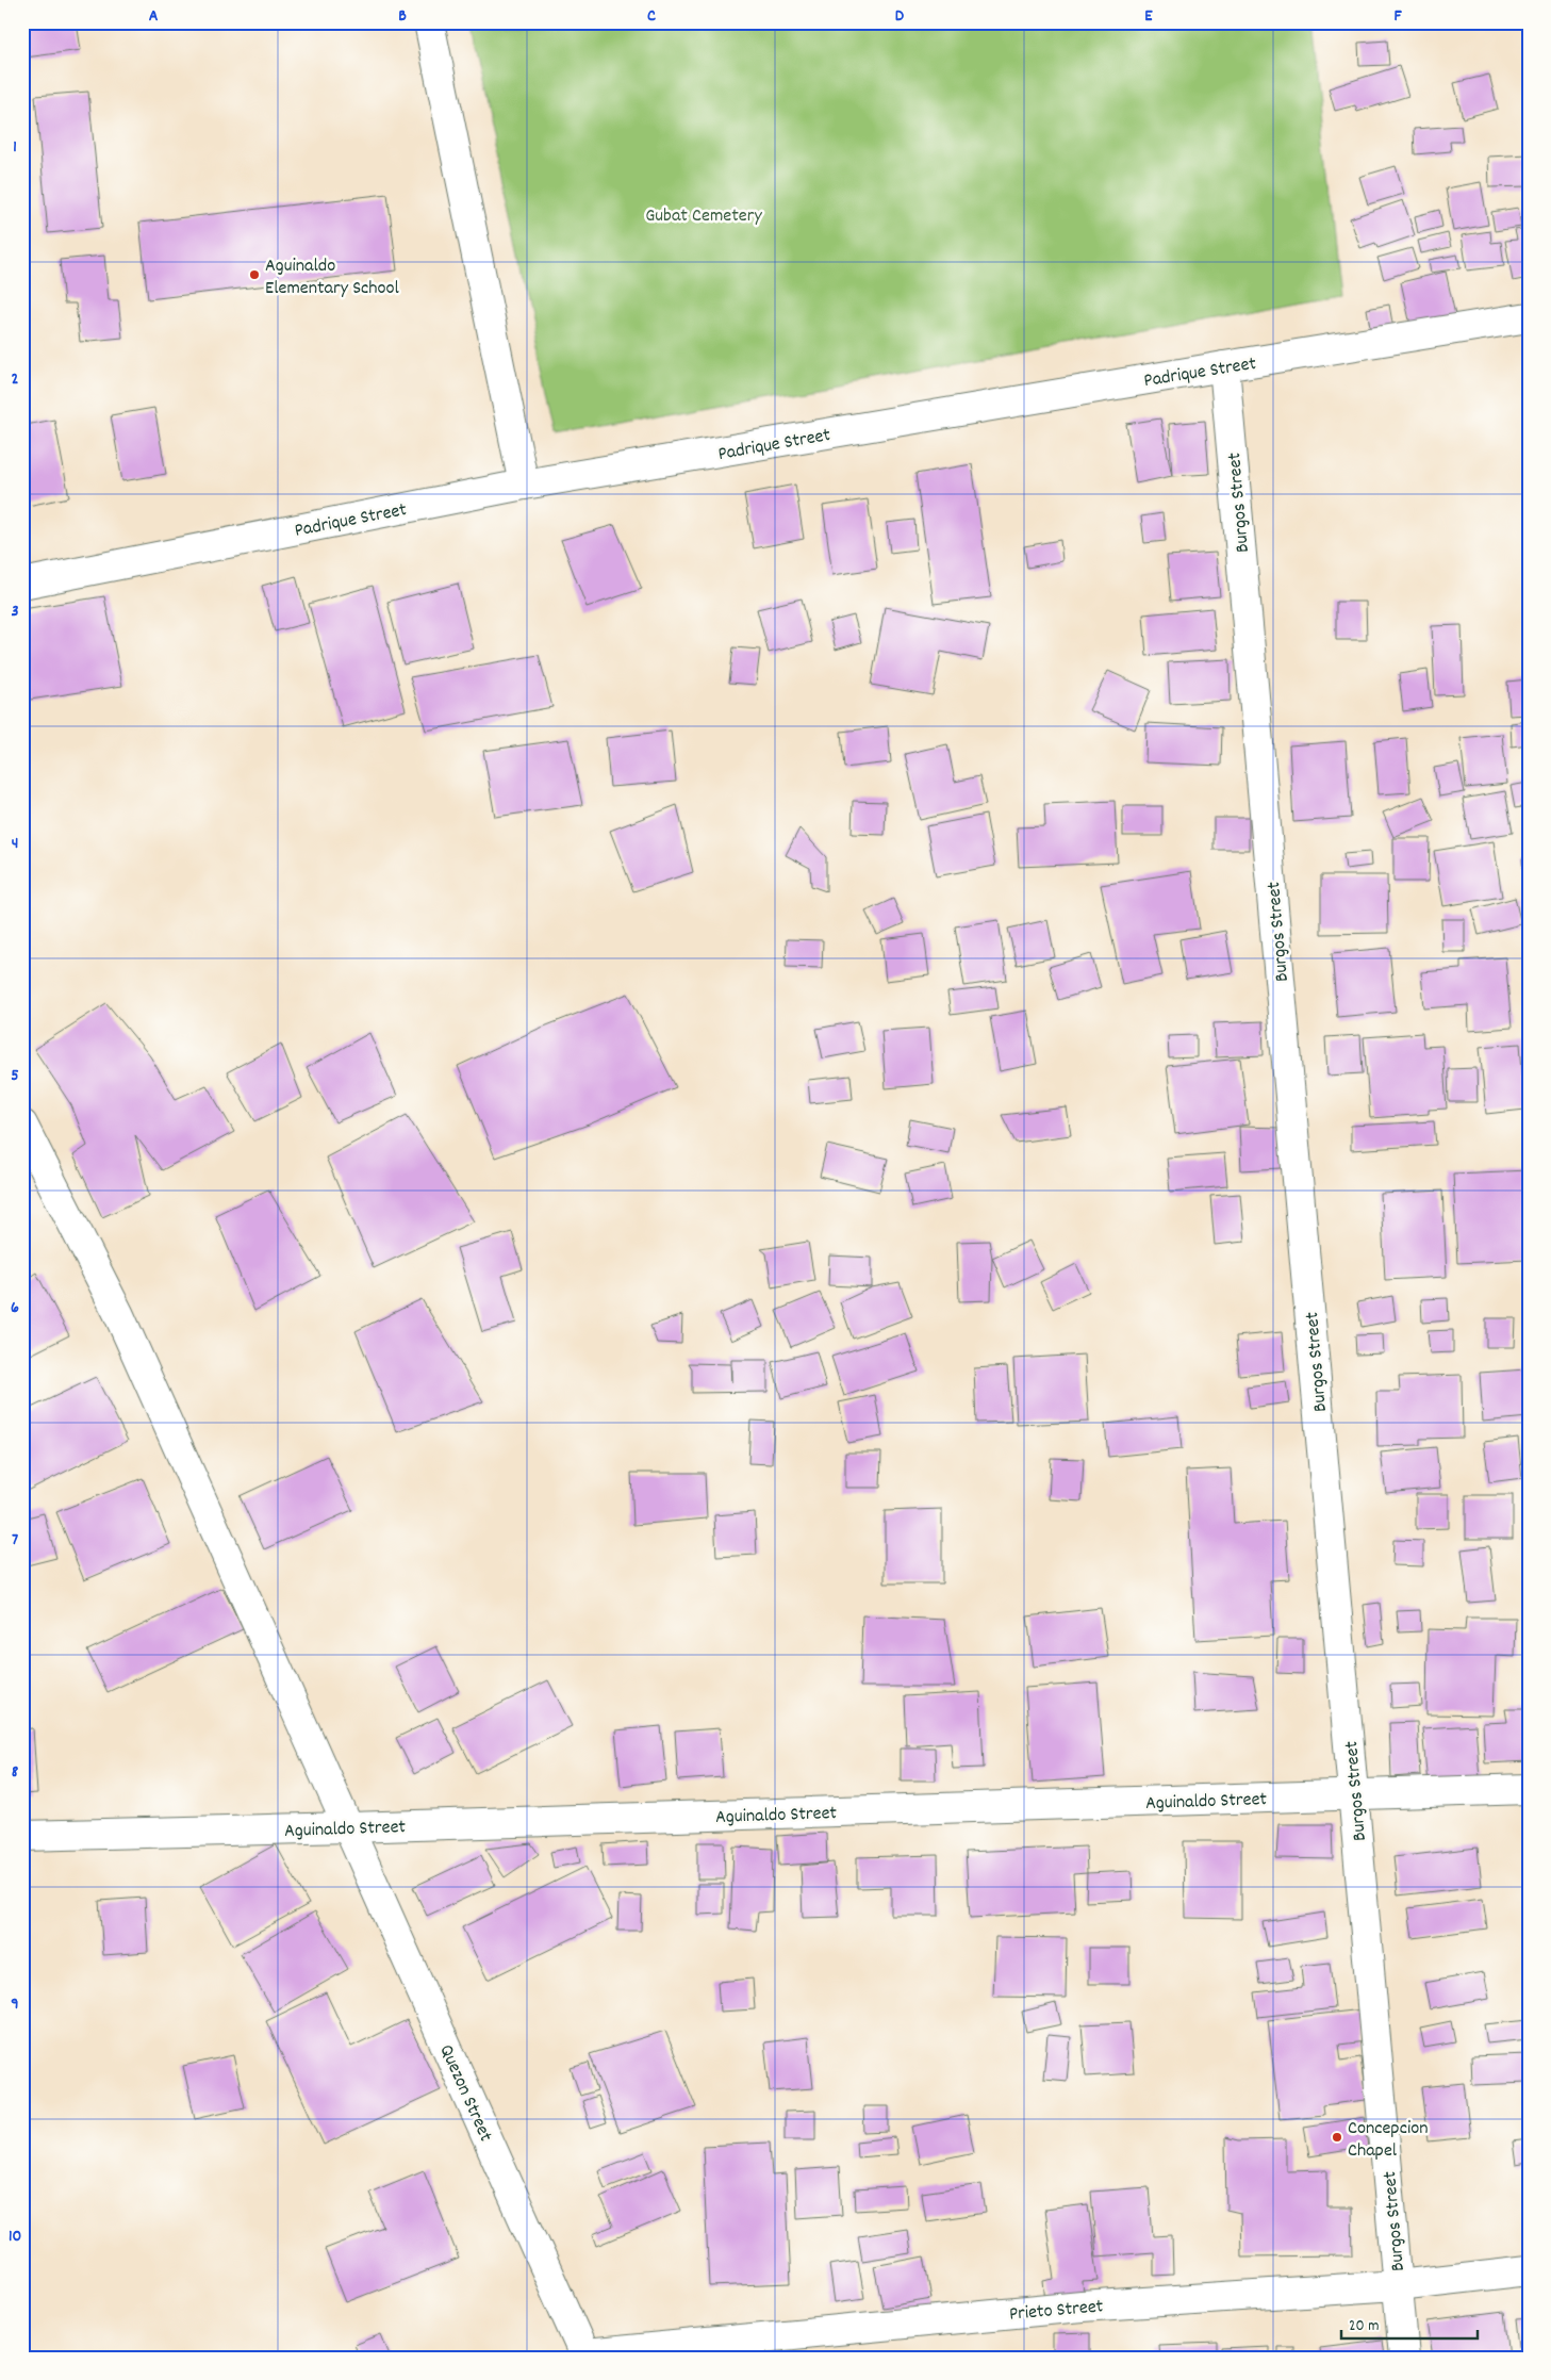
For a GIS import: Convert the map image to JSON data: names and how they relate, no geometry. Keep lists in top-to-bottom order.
{
  "streets": {
    "street": [
      "Padrique Street",
      "Burgos Street",
      "Aguinaldo Street",
      "Quezon Street",
      "Prieto Street"
    ]
  },
  "crossings": [
    ["Padrique Street", "Burgos Street"],
    ["Burgos Street", "Aguinaldo Street"],
    ["Burgos Street", "Prieto Street"],
    ["Aguinaldo Street", "Quezon Street"],
    ["Quezon Street", "Prieto Street"]
  ],
  "parks": ["Gubat Cemetery"],
  "places": ["Aguinaldo Elementary School", "Concepcion Chapel"],
  "scale_bar": "20 m",
  "grid": {
    "columns": [
      "A",
      "B",
      "C",
      "D",
      "E",
      "F"
    ],
    "rows": [
      "1",
      "2",
      "3",
      "4",
      "5",
      "6",
      "7",
      "8",
      "9",
      "10"
    ]
  }
}
